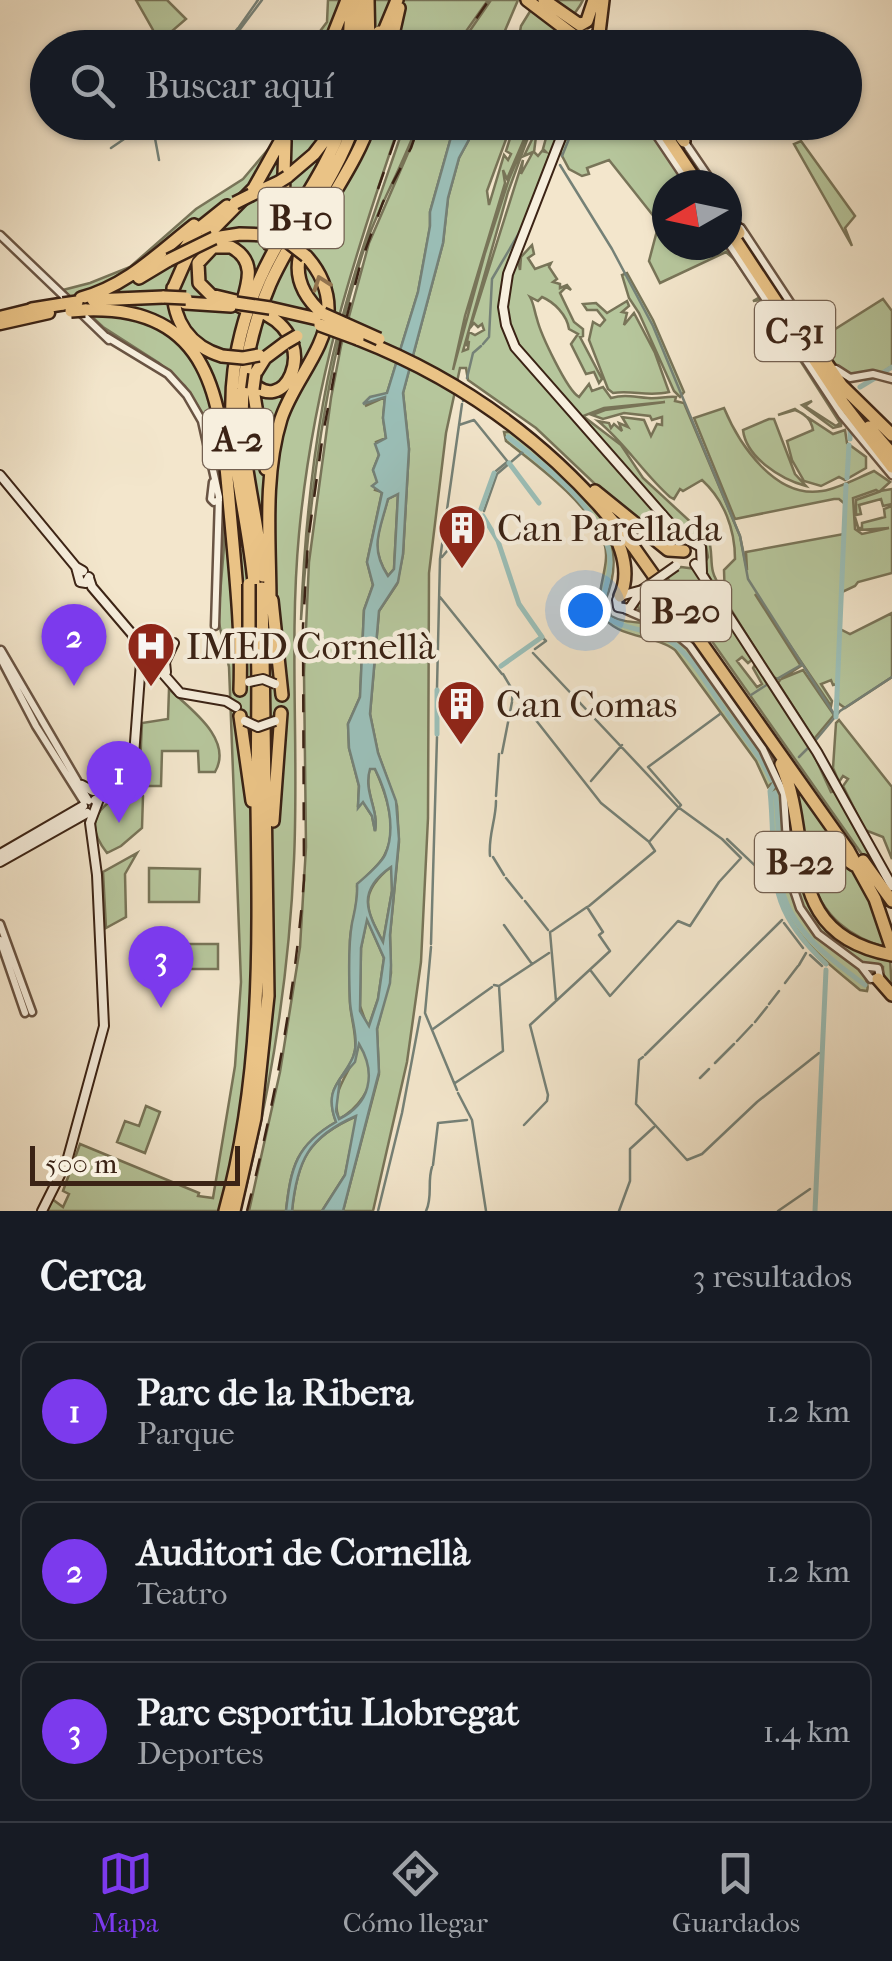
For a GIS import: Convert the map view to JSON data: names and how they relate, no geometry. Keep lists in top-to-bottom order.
{
  "streets": {
    "highway": [
      "B-10",
      "C-31",
      "A-2",
      "B-20",
      "B-22"
    ]
  },
  "crossings": [
    ["B-10", "A-2"],
    ["B-10", "B-20"],
    ["A-2", "B-20"],
    ["B-20", "B-22"]
  ],
  "places": {
    "building": ["Can Parellada", "Can Comas"],
    "hospital": ["IMED Cornellà"]
  },
  "scale_bar": "500 m",
  "north": "left",
  "page": {
    "search": "Buscar aquí",
    "pins": ["2", "1", "3"],
    "scale": "500 m",
    "heading": ["Cerca", "3 resultados"],
    "list": [
      {
        "mark": "1",
        "name": "Parc de la Ribera",
        "note": "Parque",
        "value": "1.2 km"
      },
      {
        "mark": "2",
        "name": "Auditori de Cornellà",
        "note": "Teatro",
        "value": "1.2 km"
      },
      {
        "mark": "3",
        "name": "Parc esportiu Llobregat",
        "note": "Deportes",
        "value": "1.4 km"
      }
    ],
    "nav": ["Mapa", "Cómo llegar", "Guardados"]
  }
}
